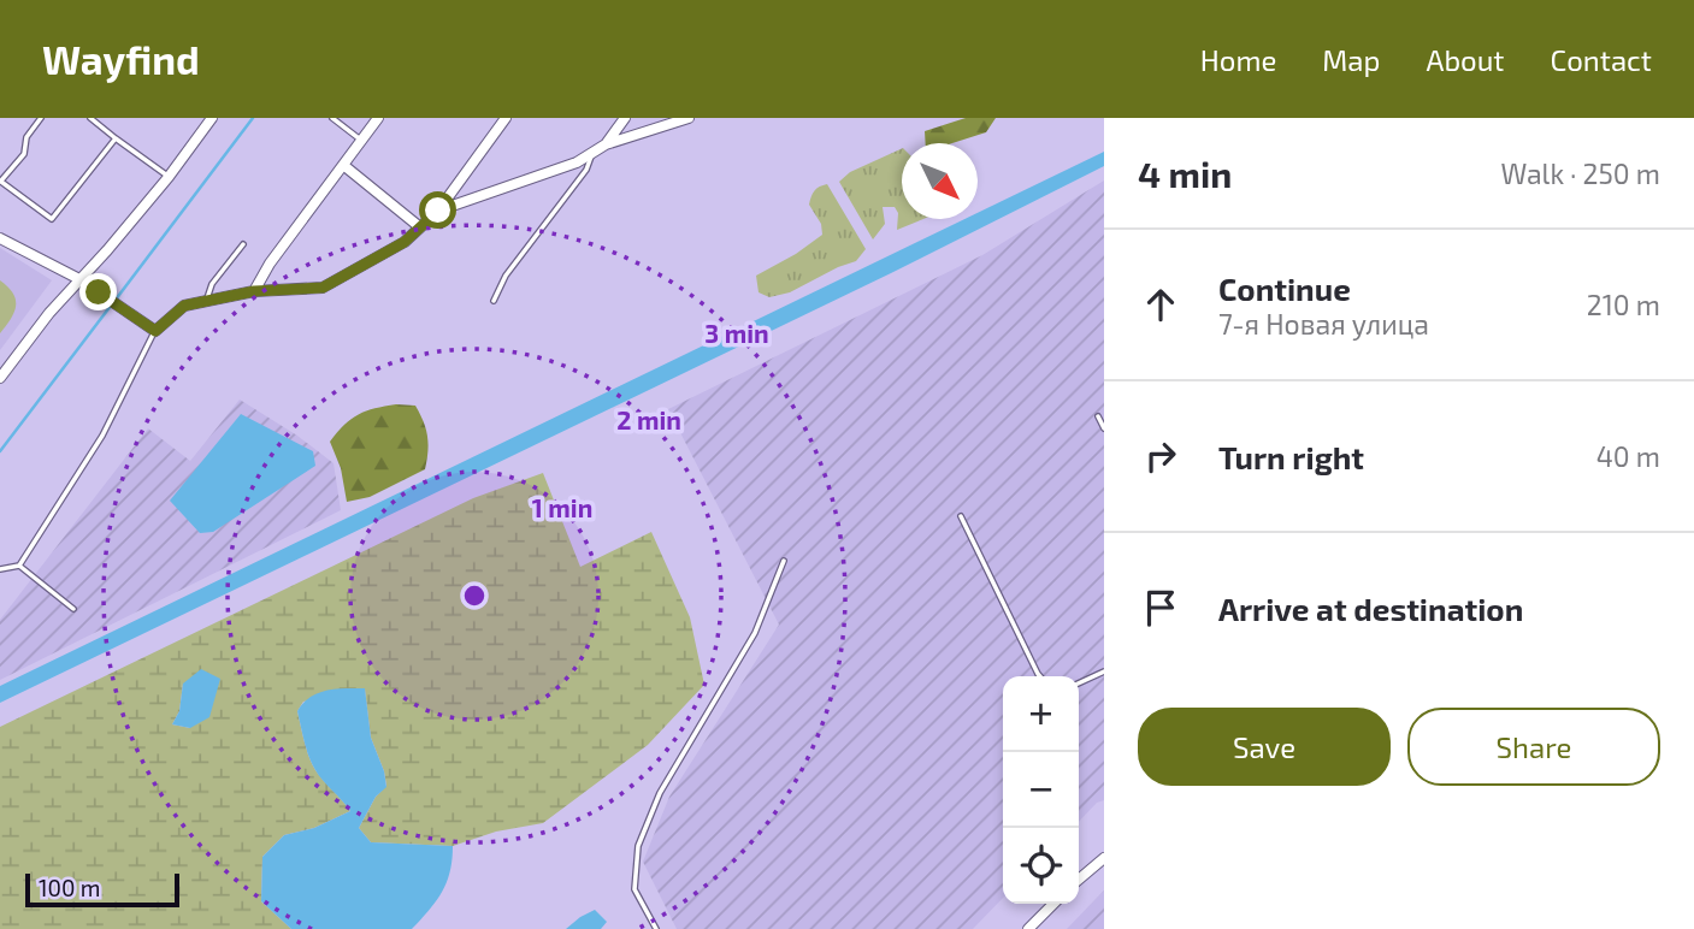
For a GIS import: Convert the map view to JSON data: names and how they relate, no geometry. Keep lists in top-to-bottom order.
{
  "scale_bar": "100 m",
  "north": "bottom right",
  "page": {
    "header": "Wayfind",
    "nav": [
      "Home",
      "Map",
      "About",
      "Contact"
    ],
    "heading": ["4 min", "Walk · 250 m"],
    "list": [
      ["Continue", "7-я Новая улица", "210 m"],
      ["Turn right", "40 m"],
      "Arrive at destination"
    ],
    "map_buttons": ["+", "−"],
    "buttons": ["Save", "Share"],
    "scale": "100 m"
  },
  "rings": ["3 min", "2 min", "1 min"]
}
